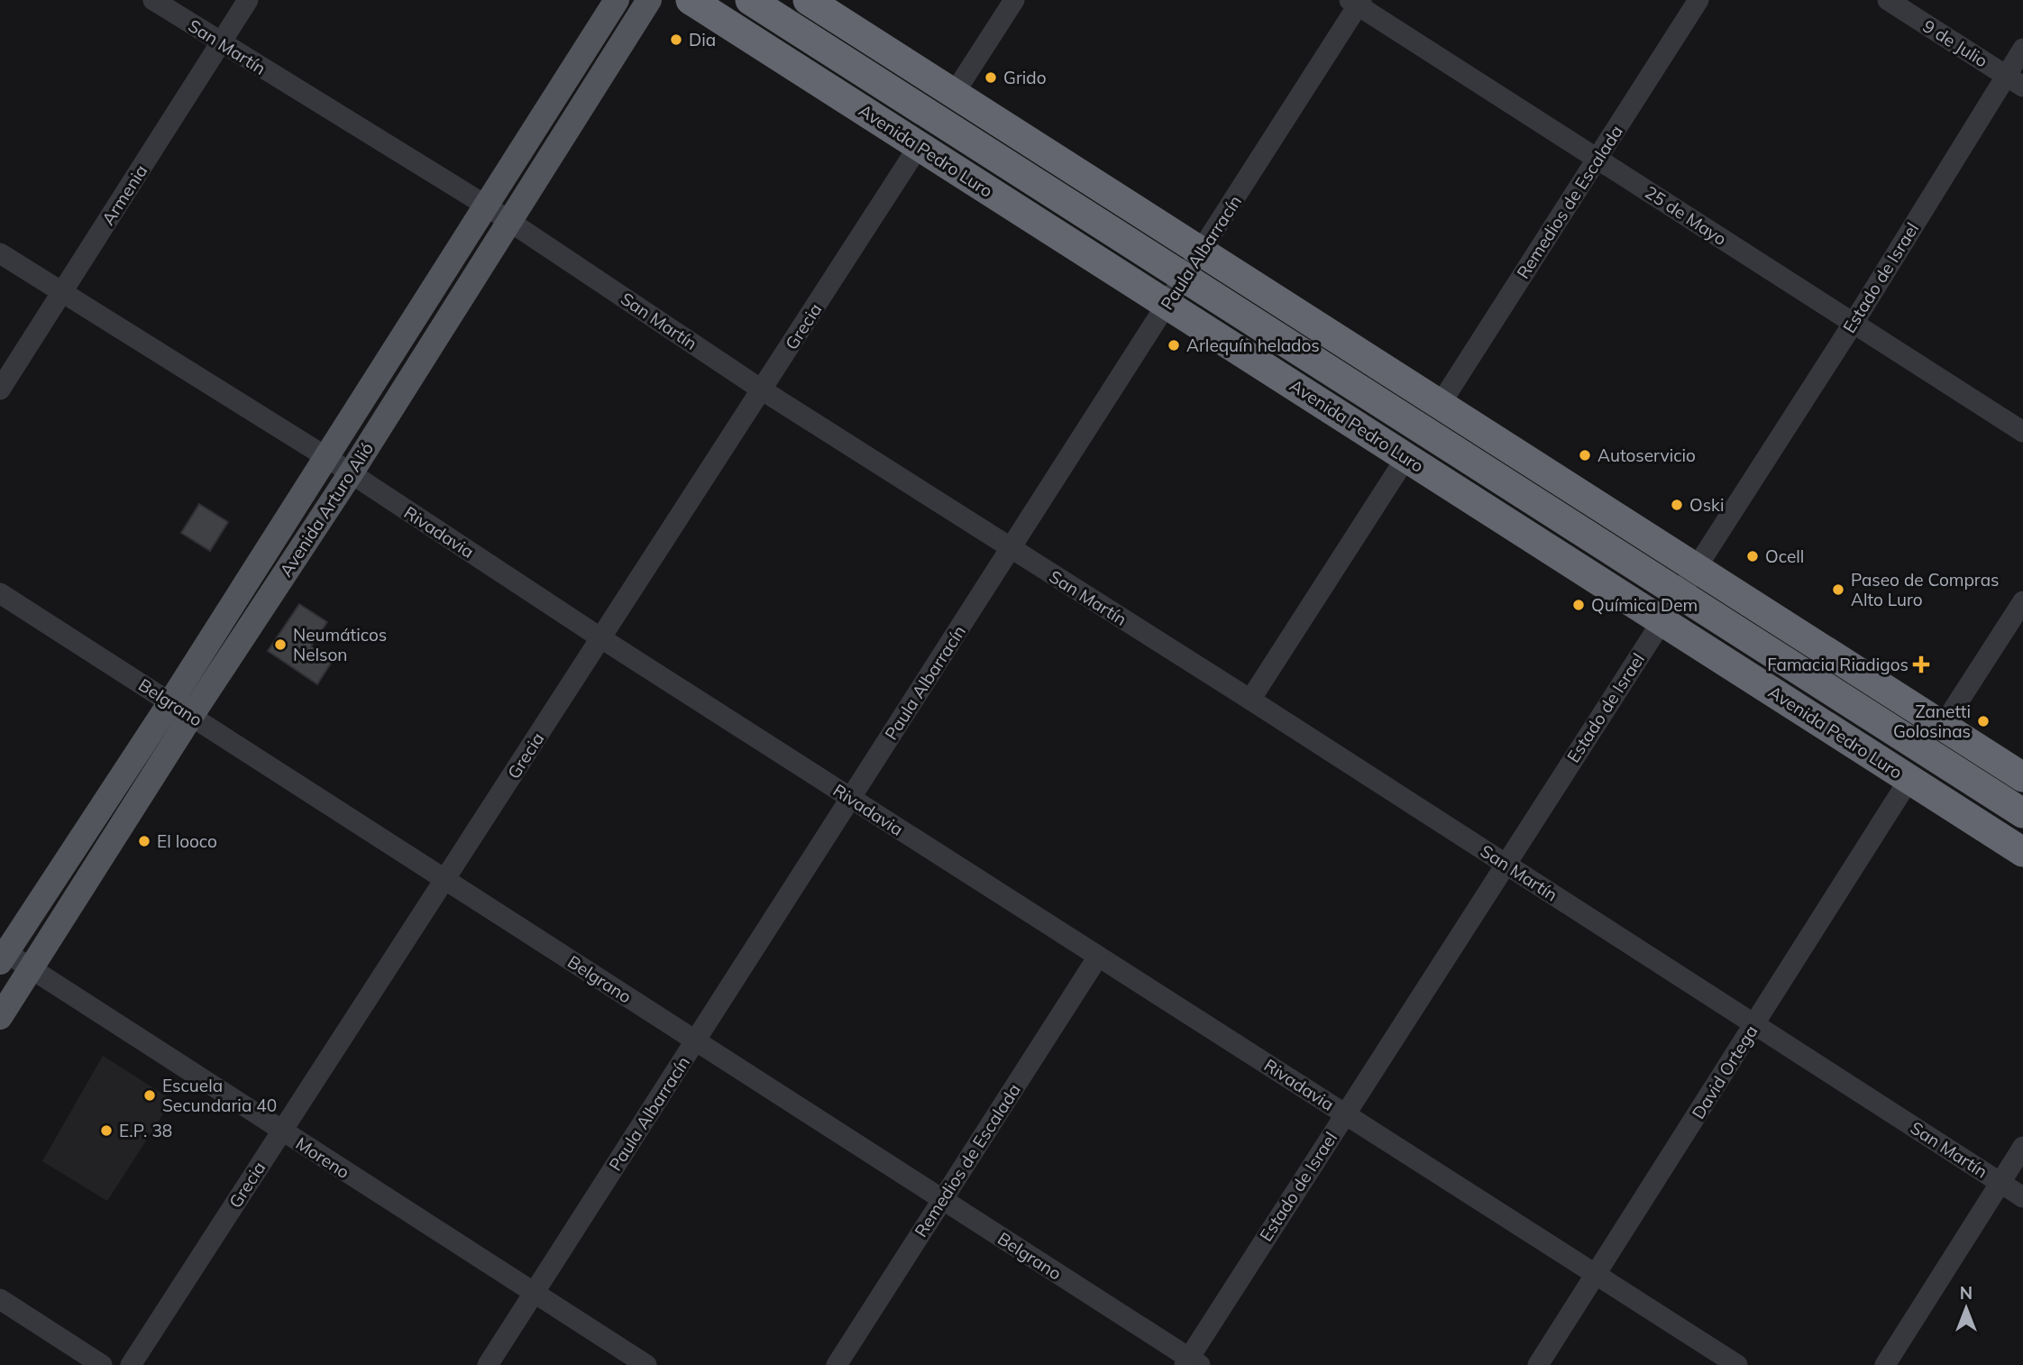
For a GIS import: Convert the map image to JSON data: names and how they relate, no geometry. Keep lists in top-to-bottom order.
{
  "streets": {
    "highway": ["Avenida Pedro Luro"],
    "main road": ["Avenida Arturo Alió"],
    "street": [
      "9 de Julio",
      "San Martín",
      "Armenia",
      "Remedios de Escalada",
      "25 de Mayo",
      "Paula Albarracín",
      "Estado de Israel",
      "Grecia",
      "Rivadavia",
      "Belgrano",
      "David Ortega",
      "Moreno"
    ]
  },
  "crossings": [
    ["9 de Julio", "Estado de Israel"],
    ["San Martín", "Armenia"],
    ["San Martín", "Paula Albarracín"],
    ["San Martín", "Estado de Israel"],
    ["San Martín", "Grecia"],
    ["San Martín", "Avenida Arturo Alió"],
    ["San Martín", "David Ortega"],
    ["Avenida Pedro Luro", "Paula Albarracín"],
    ["Avenida Pedro Luro", "Estado de Israel"],
    ["Avenida Pedro Luro", "Grecia"],
    ["Avenida Pedro Luro", "David Ortega"],
    ["Armenia", "Rivadavia"],
    ["Remedios de Escalada", "25 de Mayo"],
    ["Remedios de Escalada", "Rivadavia"],
    ["Remedios de Escalada", "Belgrano"],
    ["25 de Mayo", "Paula Albarracín"],
    ["25 de Mayo", "Estado de Israel"],
    ["Paula Albarracín", "Rivadavia"],
    ["Paula Albarracín", "Belgrano"],
    ["Paula Albarracín", "Moreno"],
    ["Estado de Israel", "Rivadavia"],
    ["Estado de Israel", "Belgrano"],
    ["Grecia", "Rivadavia"],
    ["Grecia", "Belgrano"],
    ["Grecia", "Moreno"],
    ["Avenida Arturo Alió", "Rivadavia"],
    ["Avenida Arturo Alió", "Belgrano"],
    ["Avenida Arturo Alió", "Moreno"],
    ["Rivadavia", "David Ortega"]
  ],
  "places": {
    "other": [
      "Dia",
      "Grido",
      "Arlequín helados",
      "Autoservicio",
      "Oski",
      "Ocell",
      "Paseo de Compras Alto Luro",
      "Química Dem",
      "Neumáticos Nelson",
      "Zanetti Golosinas",
      "El looco",
      "Escuela Secundaria 40",
      "E.P. 38"
    ],
    "health": ["Famacia Riadigos"]
  },
  "north": "top"
}
